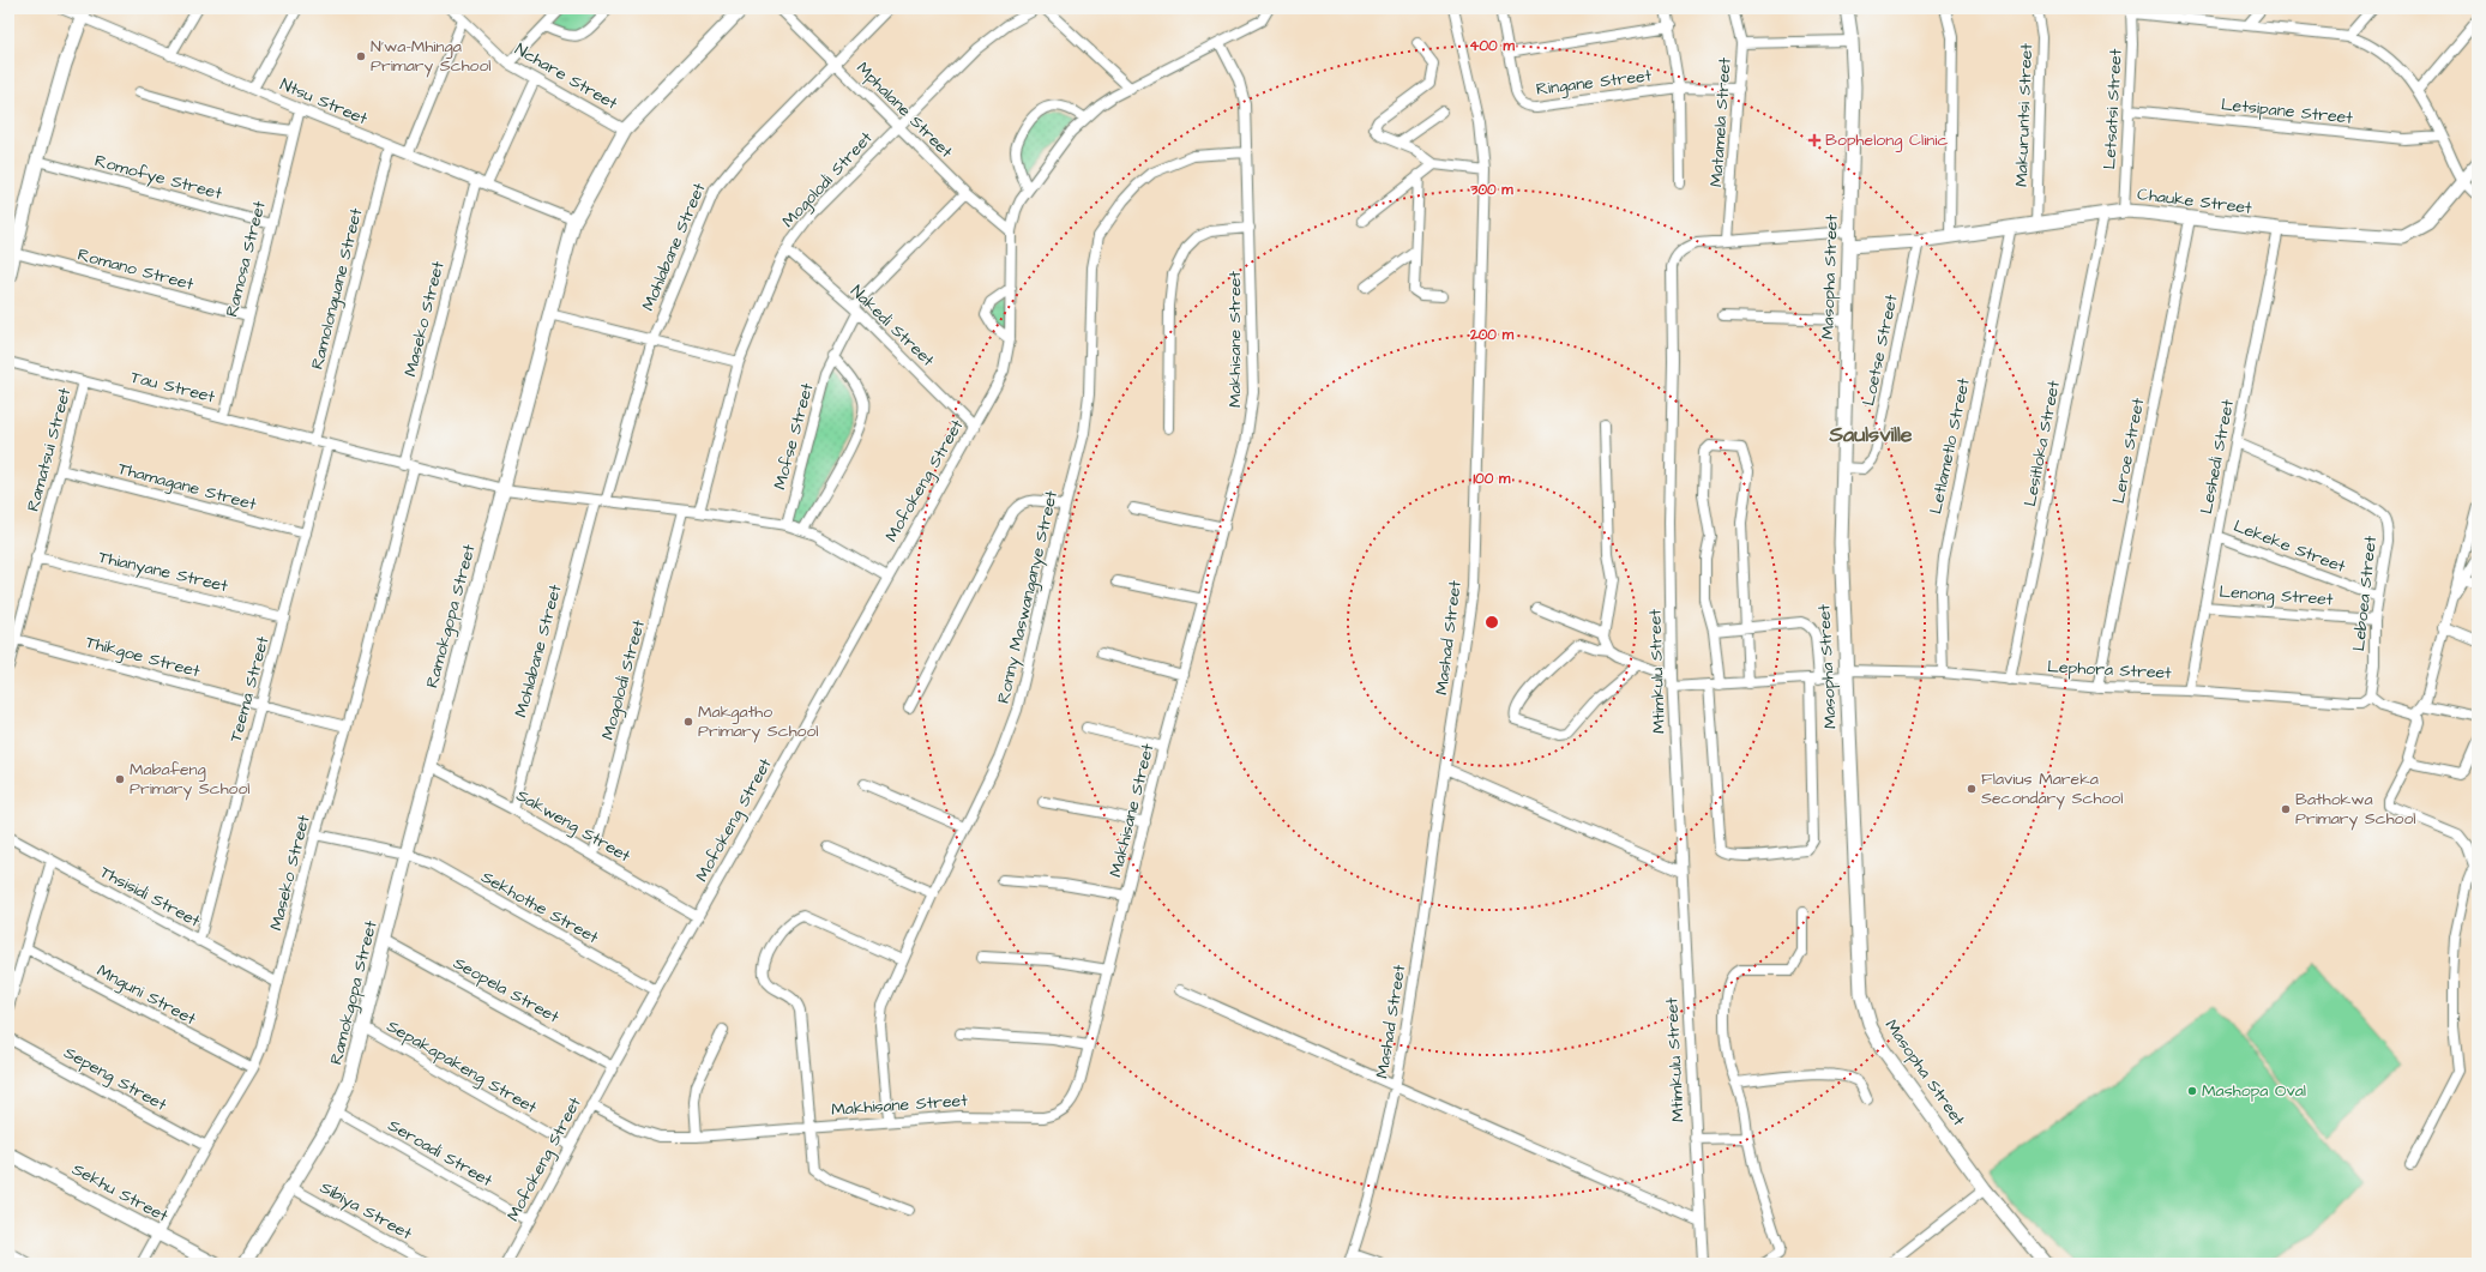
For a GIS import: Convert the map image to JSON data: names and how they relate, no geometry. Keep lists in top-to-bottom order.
{
  "streets": {
    "street": [
      "Nchare Street",
      "Ringane Street",
      "Ntsu Street",
      "Letsatsi Street",
      "Mphalane Street",
      "Letsipane Street",
      "Makuruntsi Street",
      "Matamela Street",
      "Romofye Street",
      "Mogolodi Street",
      "Chauke Street",
      "Mohlabane Street",
      "Ramosa Street",
      "Romano Street",
      "Masopha Street",
      "Ramolonguane Street",
      "Maseko Street",
      "Nakedi Street",
      "Makhisane Street",
      "Loetse Street",
      "Tau Street",
      "Mofse Street",
      "Lesitloka Street",
      "Letlametlo Street",
      "Ramatsui Street",
      "Leroe Street",
      "Leshedi Street",
      "Mofokeng Street",
      "Thamagane Street",
      "Lekeke Street",
      "Thianyane Street",
      "Leboea Street",
      "Lenong Street",
      "Ronny Maswanganye Street",
      "Ramokgopa Street",
      "Mashad Street",
      "Thikgoe Street",
      "Lephora Street",
      "Mtimkulu Street",
      "Teema Street",
      "Sakweng Street",
      "Thsisidi Street",
      "Sekhothe Street",
      "Seopela Street",
      "Mnguni Street",
      "Sepakapakeng Street",
      "Sepeng Street",
      "Seroadi Street",
      "Sekhu Street",
      "Sibiya Street"
    ]
  },
  "crossings": [
    ["Nchare Street", "Ramokgopa Street"],
    ["Ringane Street", "Matamela Street"],
    ["Ntsu Street", "Ramosa Street"],
    ["Ntsu Street", "Ramolonguane Street"],
    ["Ntsu Street", "Maseko Street"],
    ["Ntsu Street", "Ramokgopa Street"],
    ["Letsatsi Street", "Letsipane Street"],
    ["Letsatsi Street", "Chauke Street"],
    ["Mphalane Street", "Mogolodi Street"],
    ["Mphalane Street", "Mohlabane Street"],
    ["Mphalane Street", "Mofse Street"],
    ["Mphalane Street", "Mofokeng Street"],
    ["Makuruntsi Street", "Chauke Street"],
    ["Matamela Street", "Mtimkulu Street"],
    ["Romofye Street", "Ramosa Street"],
    ["Mogolodi Street", "Nakedi Street"],
    ["Mogolodi Street", "Tau Street"],
    ["Mogolodi Street", "Sakweng Street"],
    ["Chauke Street", "Masopha Street"],
    ["Chauke Street", "Loetse Street"],
    ["Chauke Street", "Lesitloka Street"],
    ["Chauke Street", "Letlametlo Street"],
    ["Chauke Street", "Leroe Street"],
    ["Chauke Street", "Leshedi Street"],
    ["Mohlabane Street", "Tau Street"],
    ["Mohlabane Street", "Sakweng Street"],
    ["Ramosa Street", "Romano Street"],
    ["Ramosa Street", "Tau Street"],
    ["Masopha Street", "Loetse Street"],
    ["Masopha Street", "Lephora Street"],
    ["Masopha Street", "Mtimkulu Street"],
    ["Ramolonguane Street", "Tau Street"],
    ["Maseko Street", "Tau Street"],
    ["Maseko Street", "Thikgoe Street"],
    ["Maseko Street", "Thsisidi Street"],
    ["Maseko Street", "Sekhothe Street"],
    ["Maseko Street", "Mnguni Street"],
    ["Maseko Street", "Sepeng Street"],
    ["Maseko Street", "Sekhu Street"],
    ["Nakedi Street", "Mofse Street"],
    ["Nakedi Street", "Mofokeng Street"],
    ["Makhisane Street", "Mofokeng Street"],
    ["Makhisane Street", "Ronny Maswanganye Street"],
    ["Tau Street", "Mofse Street"],
    ["Tau Street", "Ramatsui Street"],
    ["Tau Street", "Mofokeng Street"],
    ["Tau Street", "Ramokgopa Street"],
    ["Tau Street", "Teema Street"],
    ["Lesitloka Street", "Lephora Street"],
    ["Letlametlo Street", "Lephora Street"],
    ["Ramatsui Street", "Thamagane Street"],
    ["Ramatsui Street", "Thianyane Street"],
    ["Ramatsui Street", "Thikgoe Street"],
    ["Leroe Street", "Lephora Street"],
    ["Leshedi Street", "Lekeke Street"],
    ["Leshedi Street", "Leboea Street"],
    ["Leshedi Street", "Lenong Street"],
    ["Leshedi Street", "Lephora Street"],
    ["Mofokeng Street", "Sakweng Street"],
    ["Mofokeng Street", "Sekhothe Street"],
    ["Mofokeng Street", "Seopela Street"],
    ["Mofokeng Street", "Sepakapakeng Street"],
    ["Mofokeng Street", "Seroadi Street"],
    ["Thamagane Street", "Teema Street"],
    ["Lekeke Street", "Leboea Street"],
    ["Thianyane Street", "Teema Street"],
    ["Leboea Street", "Lenong Street"],
    ["Leboea Street", "Lephora Street"],
    ["Ramokgopa Street", "Sakweng Street"],
    ["Ramokgopa Street", "Sekhothe Street"],
    ["Ramokgopa Street", "Seopela Street"],
    ["Ramokgopa Street", "Sepakapakeng Street"],
    ["Ramokgopa Street", "Seroadi Street"],
    ["Ramokgopa Street", "Sibiya Street"],
    ["Thikgoe Street", "Teema Street"],
    ["Lephora Street", "Mtimkulu Street"],
    ["Teema Street", "Thsisidi Street"]
  ],
  "districts": ["Saulsville"],
  "places": {
    "other": [
      "N'wa-Mhinga Primary School",
      "Makgatho Primary School",
      "Mabafeng Primary School",
      "Flavius Mareka Secondary School",
      "Bathokwa Primary School",
      "Mashopa Oval"
    ],
    "health": ["Bophelong Clinic"]
  },
  "rings": [
    "400 m",
    "300 m",
    "200 m",
    "100 m"
  ]
}
